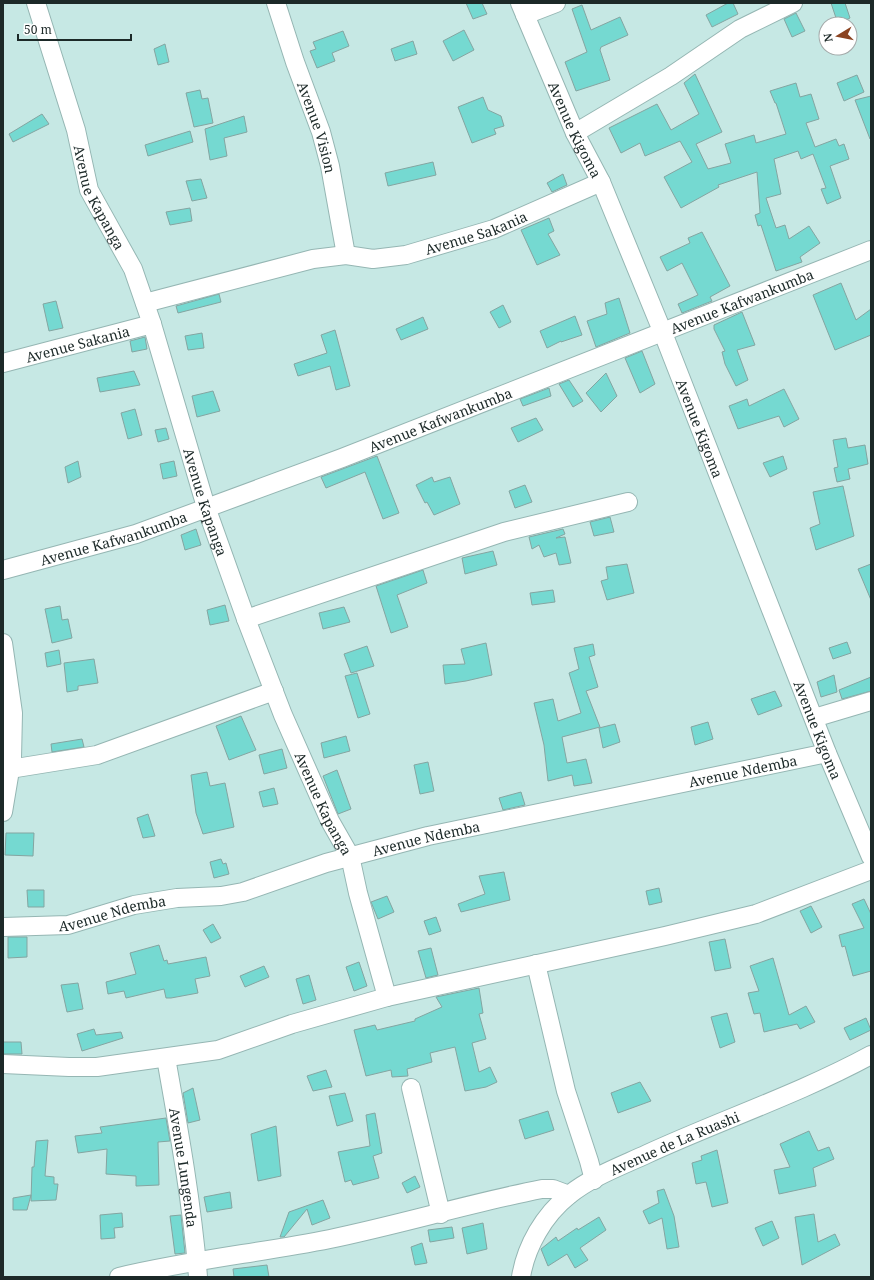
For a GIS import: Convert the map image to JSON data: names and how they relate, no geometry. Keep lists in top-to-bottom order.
{
  "streets": {
    "street": [
      "Avenue Vision",
      "Avenue Kigoma",
      "Avenue Kapanga",
      "Avenue Sakania",
      "Avenue Kafwankumba",
      "Avenue Ndemba",
      "Avenue de La Ruashi",
      "Avenue Lungenda"
    ]
  },
  "crossings": [
    ["Avenue Vision", "Avenue Sakania"],
    ["Avenue Kigoma", "Avenue Sakania"],
    ["Avenue Kigoma", "Avenue Kafwankumba"],
    ["Avenue Kigoma", "Avenue Ndemba"],
    ["Avenue Kapanga", "Avenue Sakania"],
    ["Avenue Kapanga", "Avenue Kafwankumba"],
    ["Avenue Kapanga", "Avenue Ndemba"]
  ],
  "scale_bar": "50 m",
  "north": "left"
}
